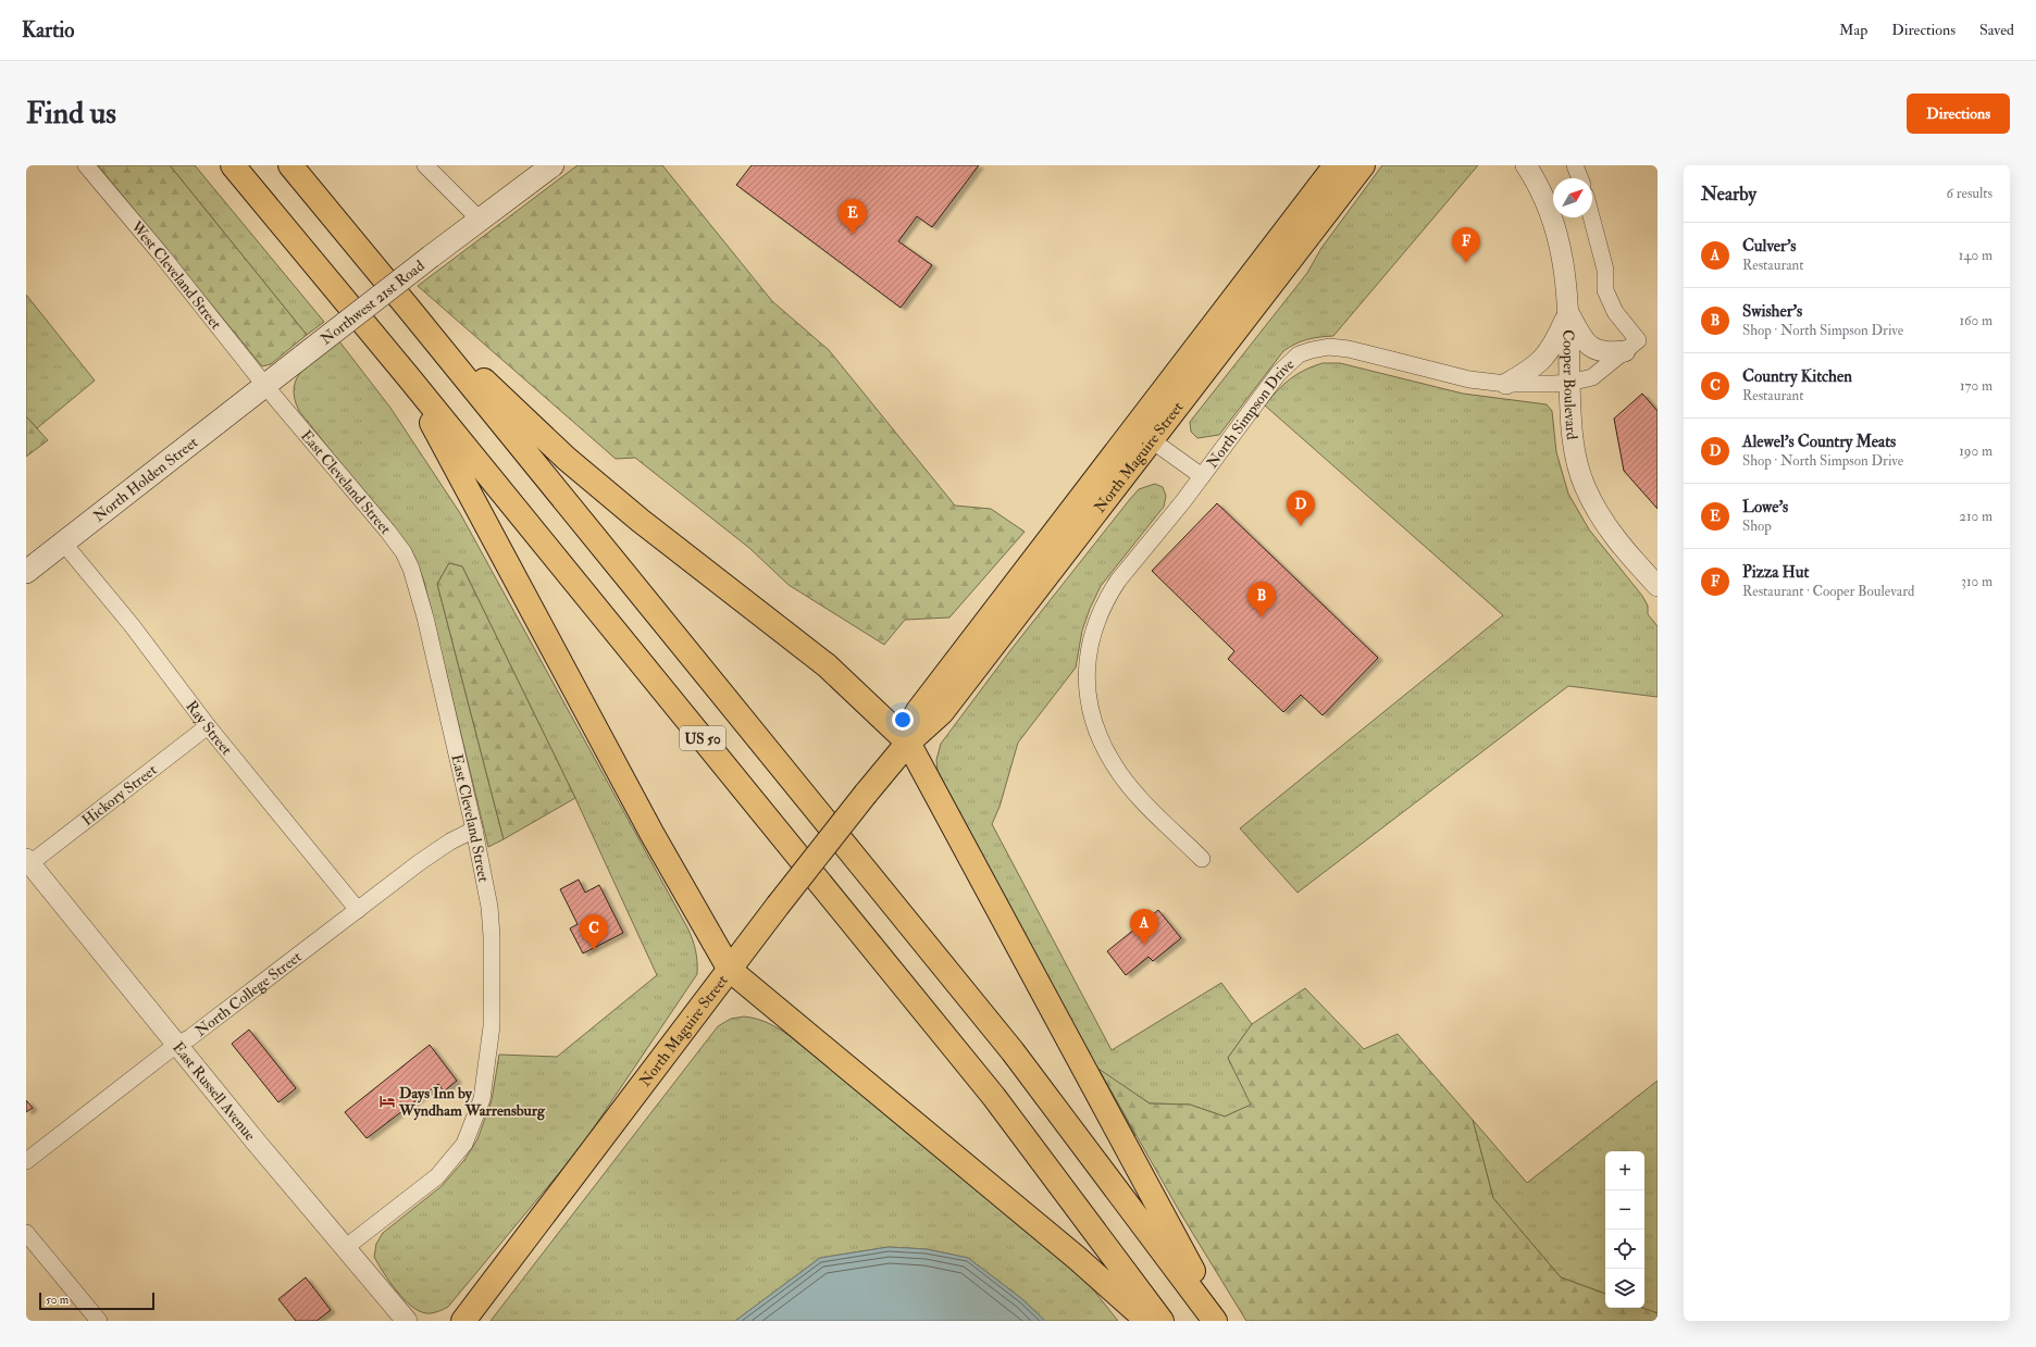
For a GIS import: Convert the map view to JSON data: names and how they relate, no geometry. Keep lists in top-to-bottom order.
{
  "streets": {
    "main road": [
      "Northwest 21st Road",
      "North Maguire Street",
      "North Holden Street",
      "US 50"
    ],
    "street": [
      "West Cleveland Street",
      "Cooper Boulevard",
      "North Simpson Drive",
      "East Cleveland Street",
      "Ray Street",
      "Hickory Street",
      "North College Street",
      "East Russell Avenue"
    ]
  },
  "crossings": [
    ["West Cleveland Street", "Northwest 21st Road"],
    ["West Cleveland Street", "North Holden Street"],
    ["West Cleveland Street", "East Cleveland Street"],
    ["Northwest 21st Road", "North Holden Street"],
    ["Northwest 21st Road", "East Cleveland Street"],
    ["Cooper Boulevard", "North Simpson Drive"],
    ["North Holden Street", "East Cleveland Street"],
    ["North Holden Street", "Ray Street"],
    ["East Cleveland Street", "North College Street"],
    ["East Cleveland Street", "East Russell Avenue"],
    ["Ray Street", "Hickory Street"],
    ["Ray Street", "North College Street"],
    ["Hickory Street", "East Russell Avenue"],
    ["North College Street", "East Russell Avenue"]
  ],
  "places": {
    "hotel": ["Days Inn by Wyndham Warrensburg"]
  },
  "scale_bar": "50 m",
  "north": "top right",
  "page": {
    "header": "Kartio",
    "nav": ["Map", "Directions", "Saved"],
    "buttons": "Directions",
    "title": "Find us",
    "heading": ["Nearby", "6 results"],
    "pins": [
      "E",
      "F",
      "D",
      "B",
      "A",
      "C"
    ],
    "list": [
      {
        "mark": "A",
        "name": "Culver's",
        "note": "Restaurant",
        "value": "140 m"
      },
      {
        "mark": "B",
        "name": "Swisher's",
        "note": "Shop · North Simpson Drive",
        "value": "160 m"
      },
      {
        "mark": "C",
        "name": "Country Kitchen",
        "note": "Restaurant",
        "value": "170 m"
      },
      {
        "mark": "D",
        "name": "Alewel's Country Meats",
        "note": "Shop · North Simpson Drive",
        "value": "190 m"
      },
      {
        "mark": "E",
        "name": "Lowe's",
        "note": "Shop",
        "value": "210 m"
      },
      {
        "mark": "F",
        "name": "Pizza Hut",
        "note": "Restaurant · Cooper Boulevard",
        "value": "310 m"
      }
    ],
    "map_buttons": ["+", "−"],
    "scale": "50 m"
  }
}
